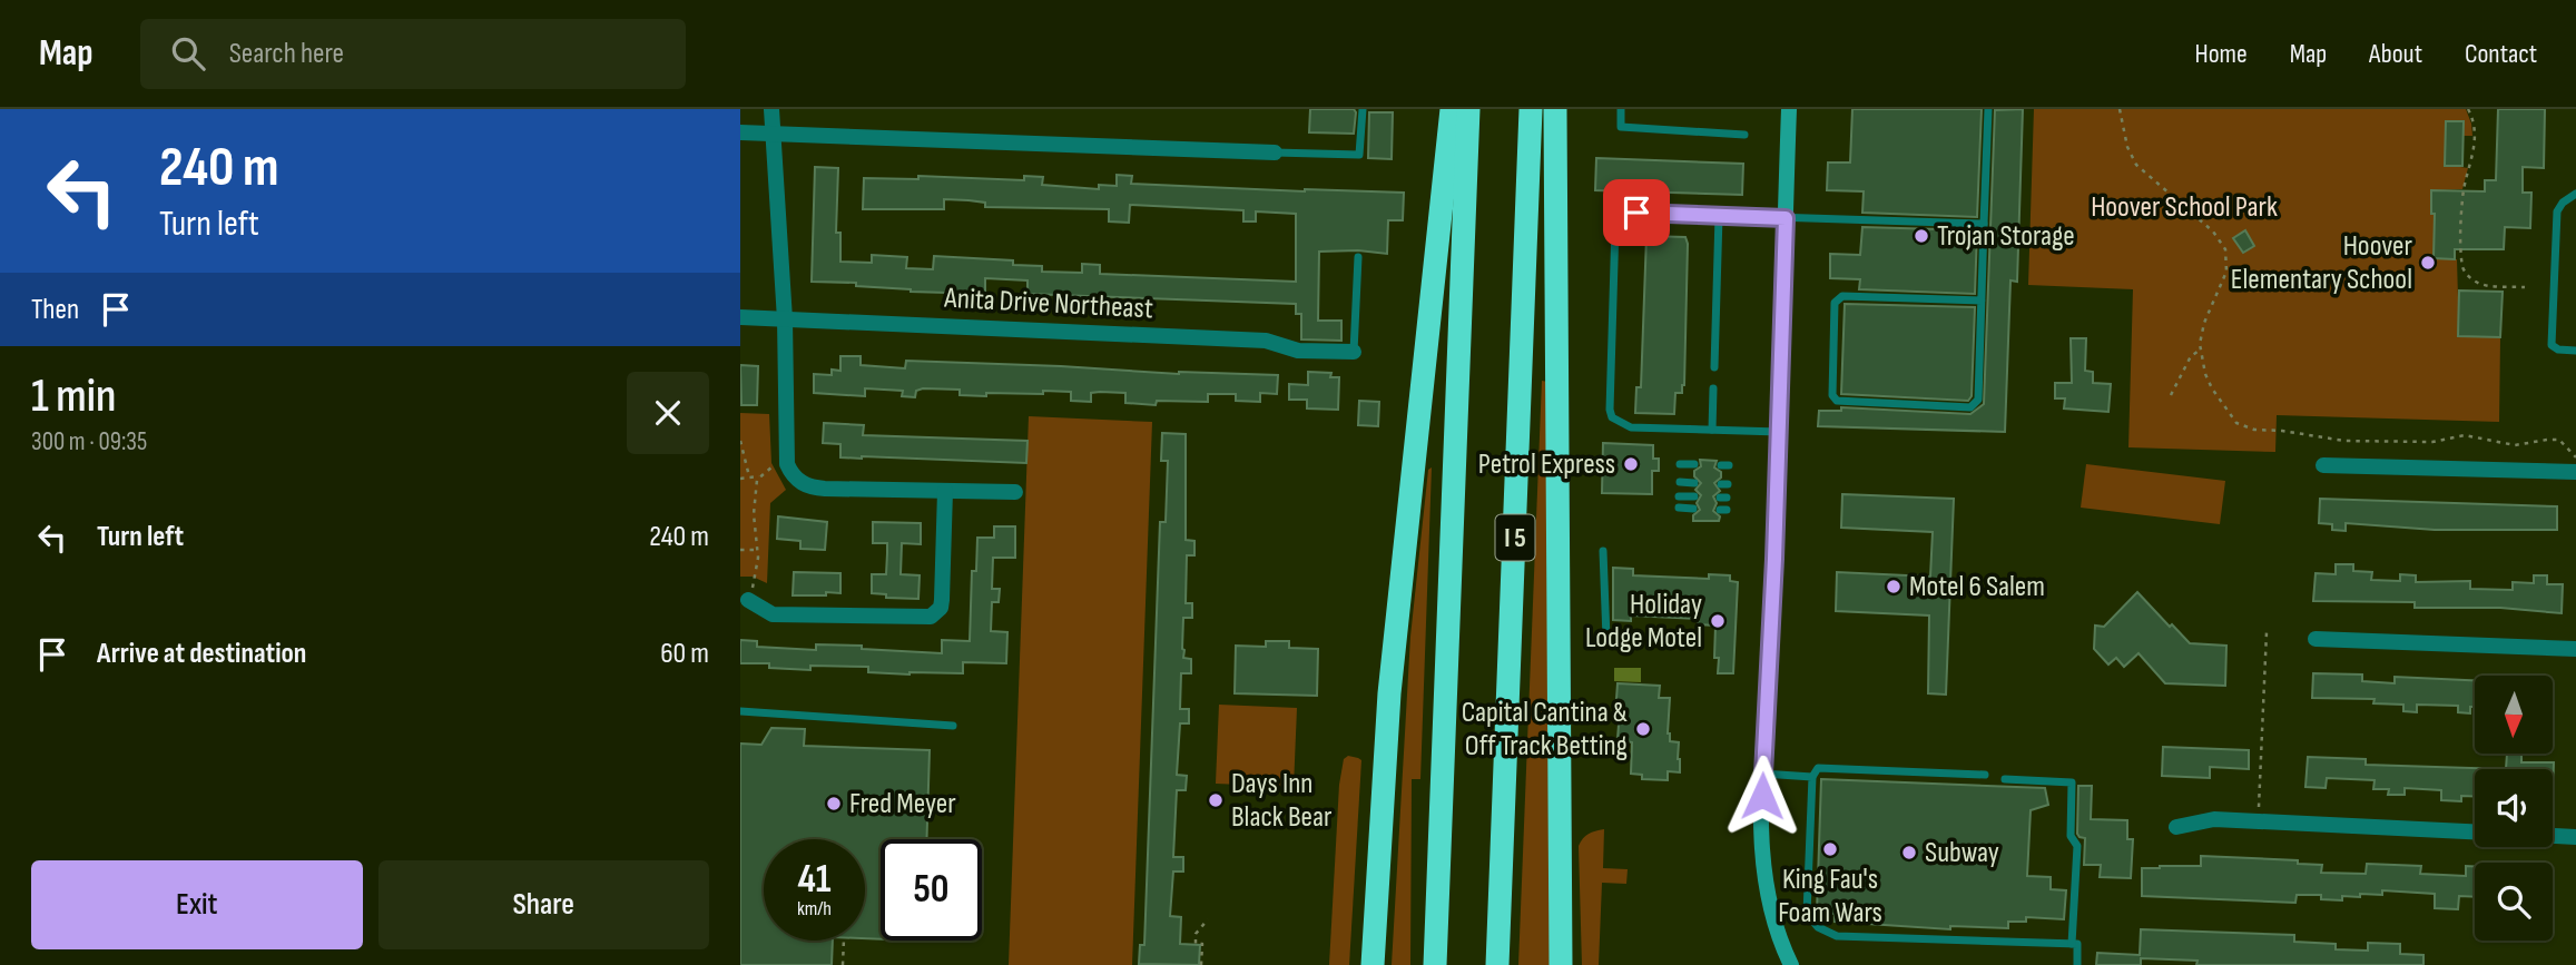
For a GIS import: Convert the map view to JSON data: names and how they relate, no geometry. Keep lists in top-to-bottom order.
{
  "streets": {
    "highway": ["I 5"],
    "street": ["Anita Drive Northeast"]
  },
  "parks": ["Hoover School Park"],
  "places": [
    "Trojan Storage",
    "Hoover Elementary School",
    "Petrol Express",
    "Motel 6 Salem",
    "Holiday Lodge Motel",
    "Capital Cantina & Off Track Betting",
    "Days Inn Black Bear",
    "Fred Meyer",
    "King Fau's Foam Wars",
    "Subway"
  ],
  "north": "bottom",
  "page": {
    "header": "Map",
    "search": "Search here",
    "nav": [
      "Home",
      "Map",
      "About",
      "Contact"
    ],
    "turn": ["240 m", "Turn left"],
    "then": "Then",
    "heading": ["1 min", "300 m · 09:35"],
    "list": [
      {
        "name": "Turn left",
        "value": "240 m"
      },
      {
        "name": "Arrive at destination",
        "value": "60 m"
      }
    ],
    "speed": "41 km/h",
    "limit": "50",
    "buttons": ["Exit", "Share"]
  }
}
